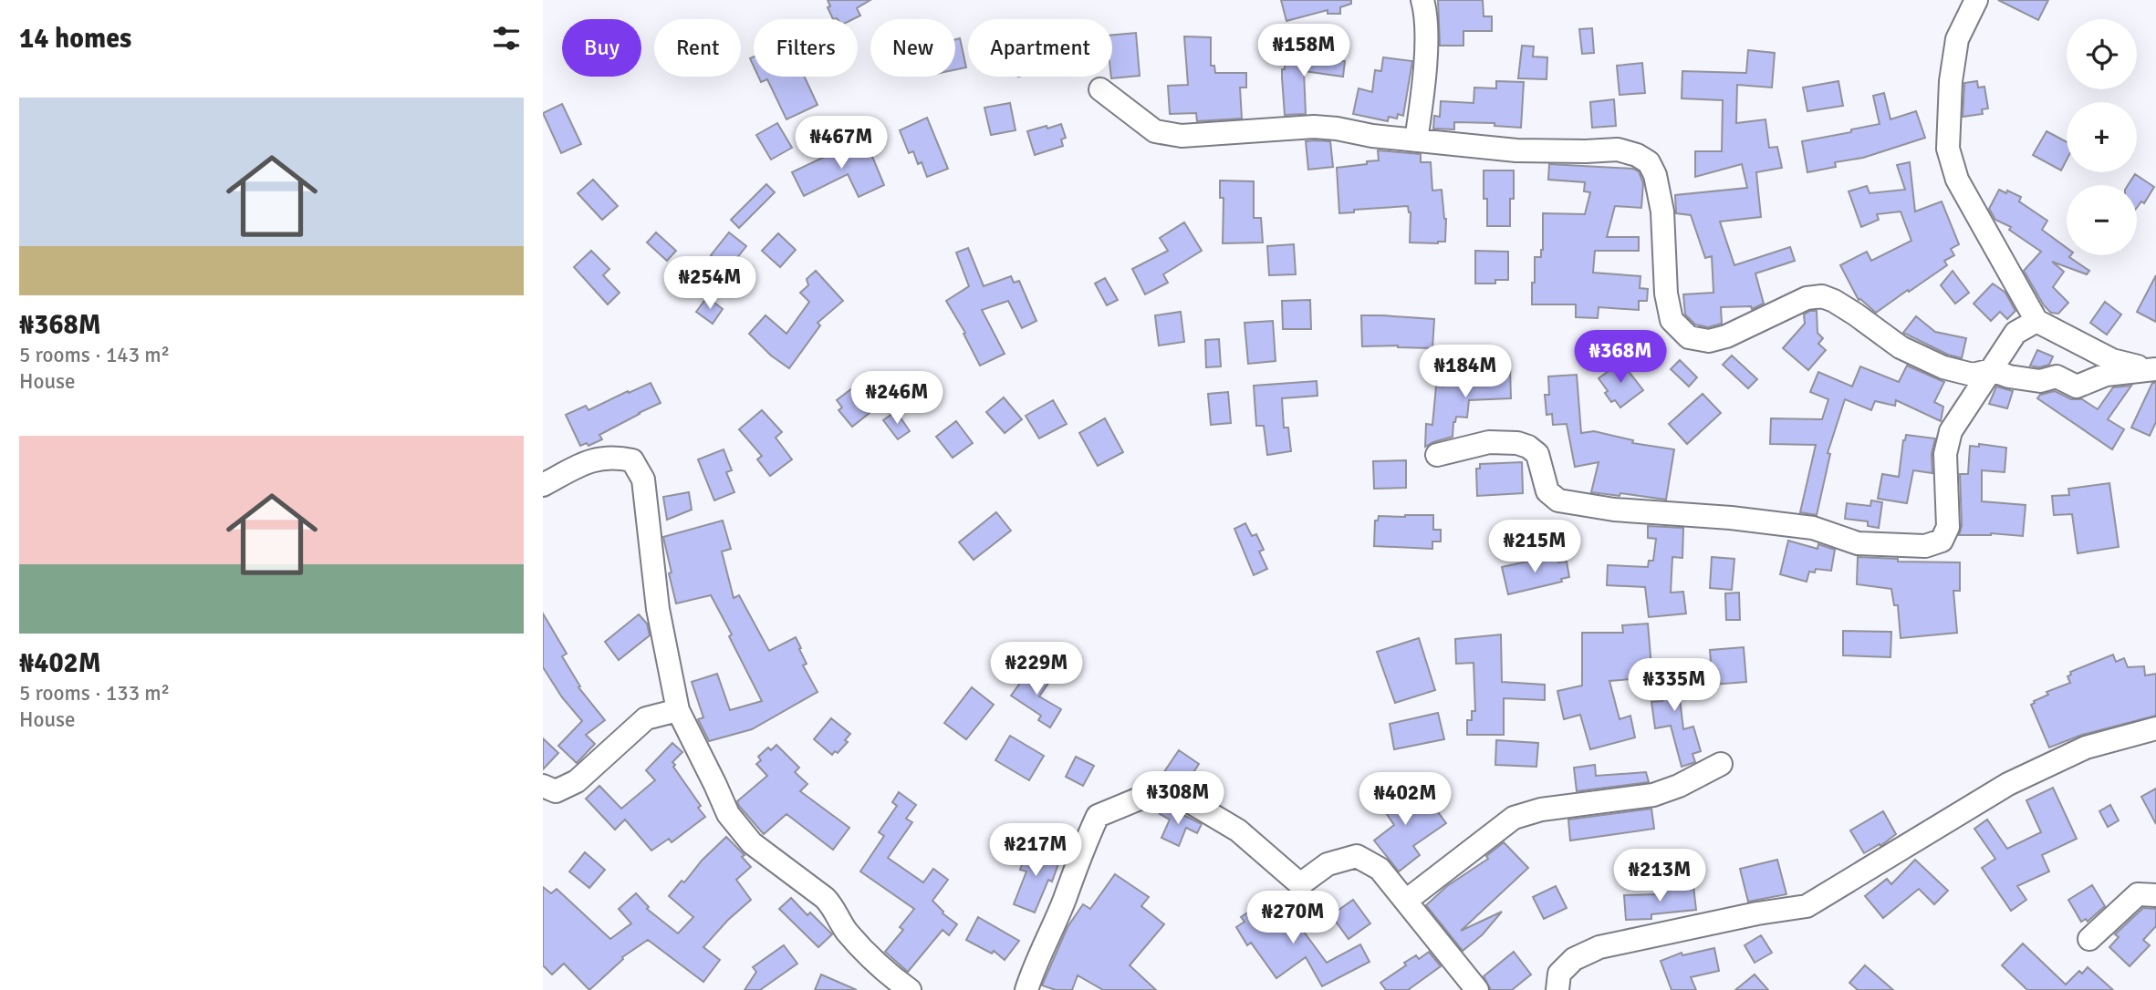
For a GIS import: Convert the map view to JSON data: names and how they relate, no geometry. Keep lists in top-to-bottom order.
{
  "page": {
    "heading": "14 homes",
    "map_buttons": ["+", "−"],
    "chip": [
      "Buy",
      "Rent",
      "Filters",
      "New",
      "Apartment"
    ],
    "price": [
      "₦158M",
      "₦467M",
      "₦254M",
      "₦368M",
      "₦184M",
      "₦246M",
      "₦215M",
      "₦229M",
      "₦335M",
      "₦308M",
      "₦402M",
      "₦217M",
      "₦213M",
      "₦270M"
    ],
    "list": [
      {
        "name": "₦368M",
        "note": "5 rooms · 143 m² · House"
      },
      {
        "name": "₦402M",
        "note": "5 rooms · 133 m² · House"
      }
    ]
  }
}
